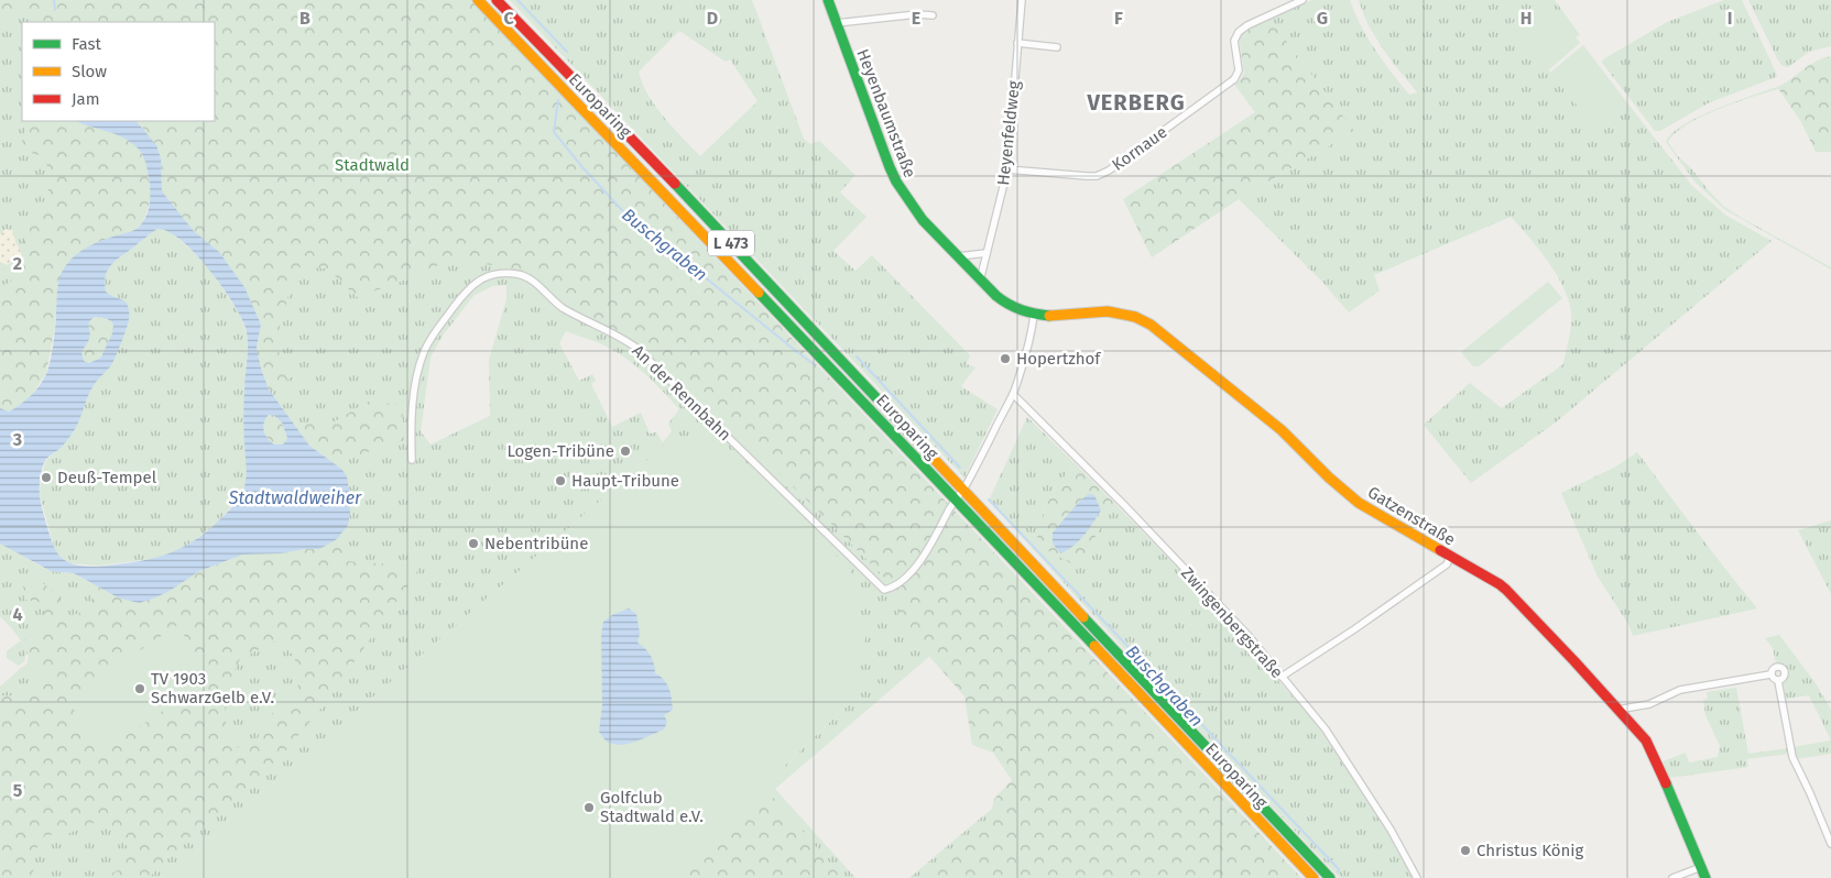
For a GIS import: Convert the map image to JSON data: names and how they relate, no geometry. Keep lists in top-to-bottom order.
{
  "streets": {
    "main road": [
      "Europaring",
      "Heyenbaumstraße",
      "L 473",
      "Gatzenstraße"
    ],
    "street": [
      "Heyenfeldweg",
      "Kornaue",
      "An der Rennbahn",
      "Zwingenbergstraße"
    ]
  },
  "crossings": [
    ["Europaring", "An der Rennbahn"],
    ["Heyenbaumstraße", "Heyenfeldweg"],
    ["Heyenbaumstraße", "Gatzenstraße"],
    ["Heyenfeldweg", "Kornaue"]
  ],
  "districts": ["VERBERG"],
  "water": ["Buschgraben", "Stadtwaldweiher"],
  "parks": ["Stadtwald"],
  "places": [
    "Hopertzhof",
    "Logen-Tribüne",
    "Deuß-Tempel",
    "Haupt-Tribune",
    "Nebentribüne",
    "TV 1903 SchwarzGelb e.V.",
    "Golfclub Stadtwald e.V.",
    "Christus König"
  ],
  "legend": ["Fast", "Slow", "Jam"],
  "grid": {
    "columns": [
      "B",
      "C",
      "D",
      "E",
      "F",
      "G",
      "H",
      "I"
    ],
    "rows": [
      "2",
      "3",
      "4",
      "5"
    ]
  }
}
